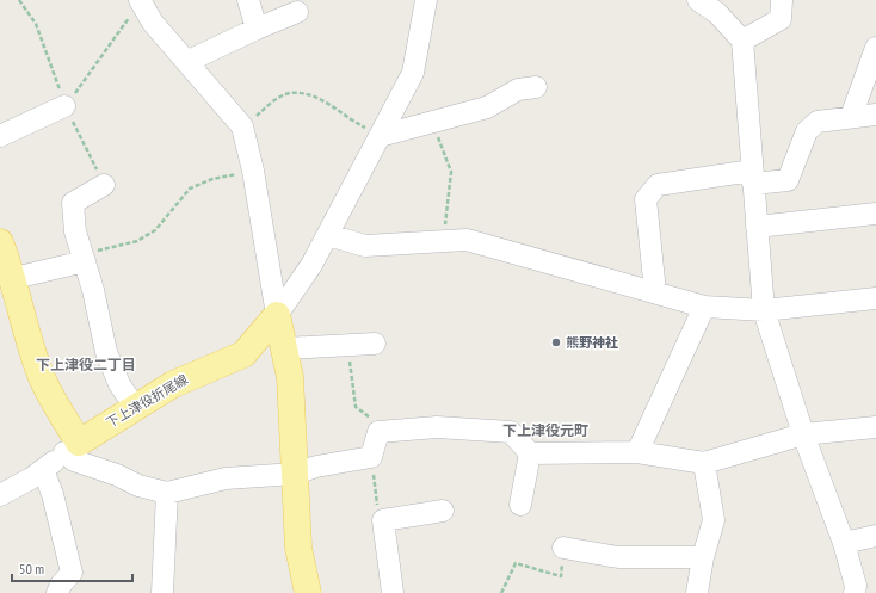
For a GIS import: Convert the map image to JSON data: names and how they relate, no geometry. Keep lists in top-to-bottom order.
{
  "streets": {
    "main road": ["下上津役折尾線"]
  },
  "districts": ["下上津役二丁目", "下上津役元町"],
  "places": ["熊野神社"],
  "scale_bar": "50 m"
}
